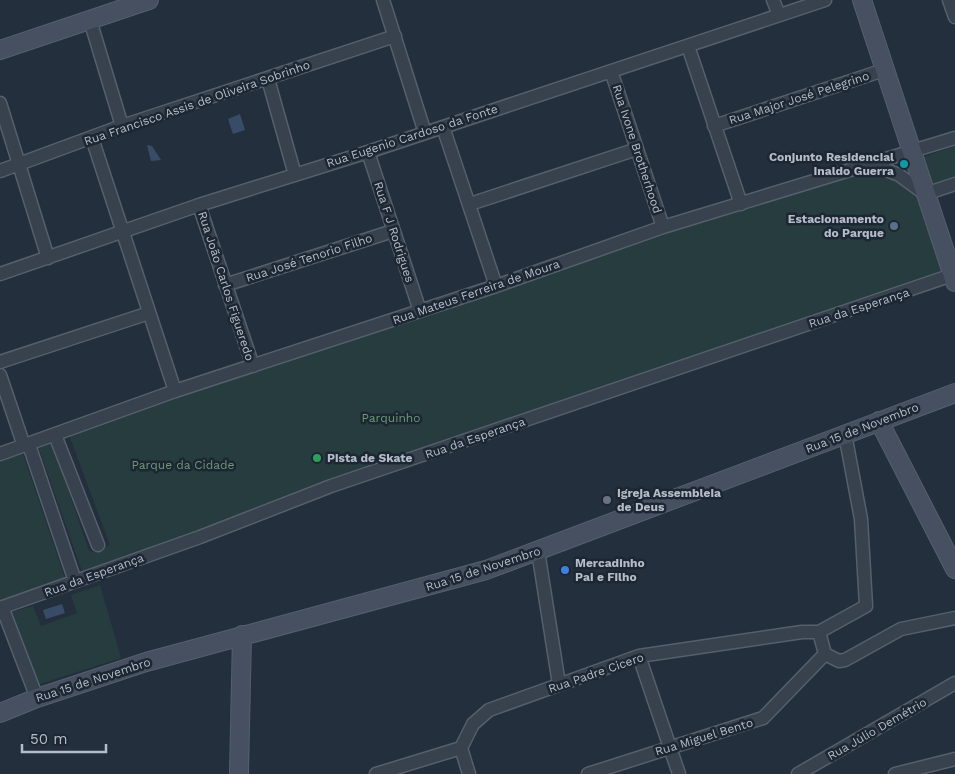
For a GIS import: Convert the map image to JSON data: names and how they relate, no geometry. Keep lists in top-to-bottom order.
{
  "streets": {
    "main road": ["Rua 15 de Novembro"],
    "street": [
      "Rua Major José Pelegrino",
      "Rua Francisco Assis de Oliveira Sobrinho",
      "Rua Eugenio Cardoso da Fonte",
      "Rua Ivone Brotherhood",
      "Rua F J Rodrigues",
      "Rua José Tenorio Filho",
      "Rua João Carlos Figueredo",
      "Rua Mateus Ferreira de Moura",
      "Rua da Esperança",
      "Rua Padre Cicero",
      "Rua Júlio Demétrio",
      "Rua Miguel Bento"
    ]
  },
  "crossings": [
    ["Rua Eugenio Cardoso da Fonte", "Rua Ivone Brotherhood"],
    ["Rua Eugenio Cardoso da Fonte", "Rua F J Rodrigues"],
    ["Rua Eugenio Cardoso da Fonte", "Rua João Carlos Figueredo"],
    ["Rua Ivone Brotherhood", "Rua Mateus Ferreira de Moura"],
    ["Rua F J Rodrigues", "Rua José Tenorio Filho"],
    ["Rua F J Rodrigues", "Rua Mateus Ferreira de Moura"],
    ["Rua José Tenorio Filho", "Rua João Carlos Figueredo"],
    ["Rua João Carlos Figueredo", "Rua Mateus Ferreira de Moura"]
  ],
  "parks": ["Parquinho", "Parque da Cidade"],
  "places": [
    "Conjunto Residencial Inaldo Guerra",
    "Estacionamento do Parque",
    "Pista de Skate",
    "Igreja Assembleia de Deus",
    "Mercadinho Pai e Filho"
  ],
  "scale_bar": "50 m"
}
